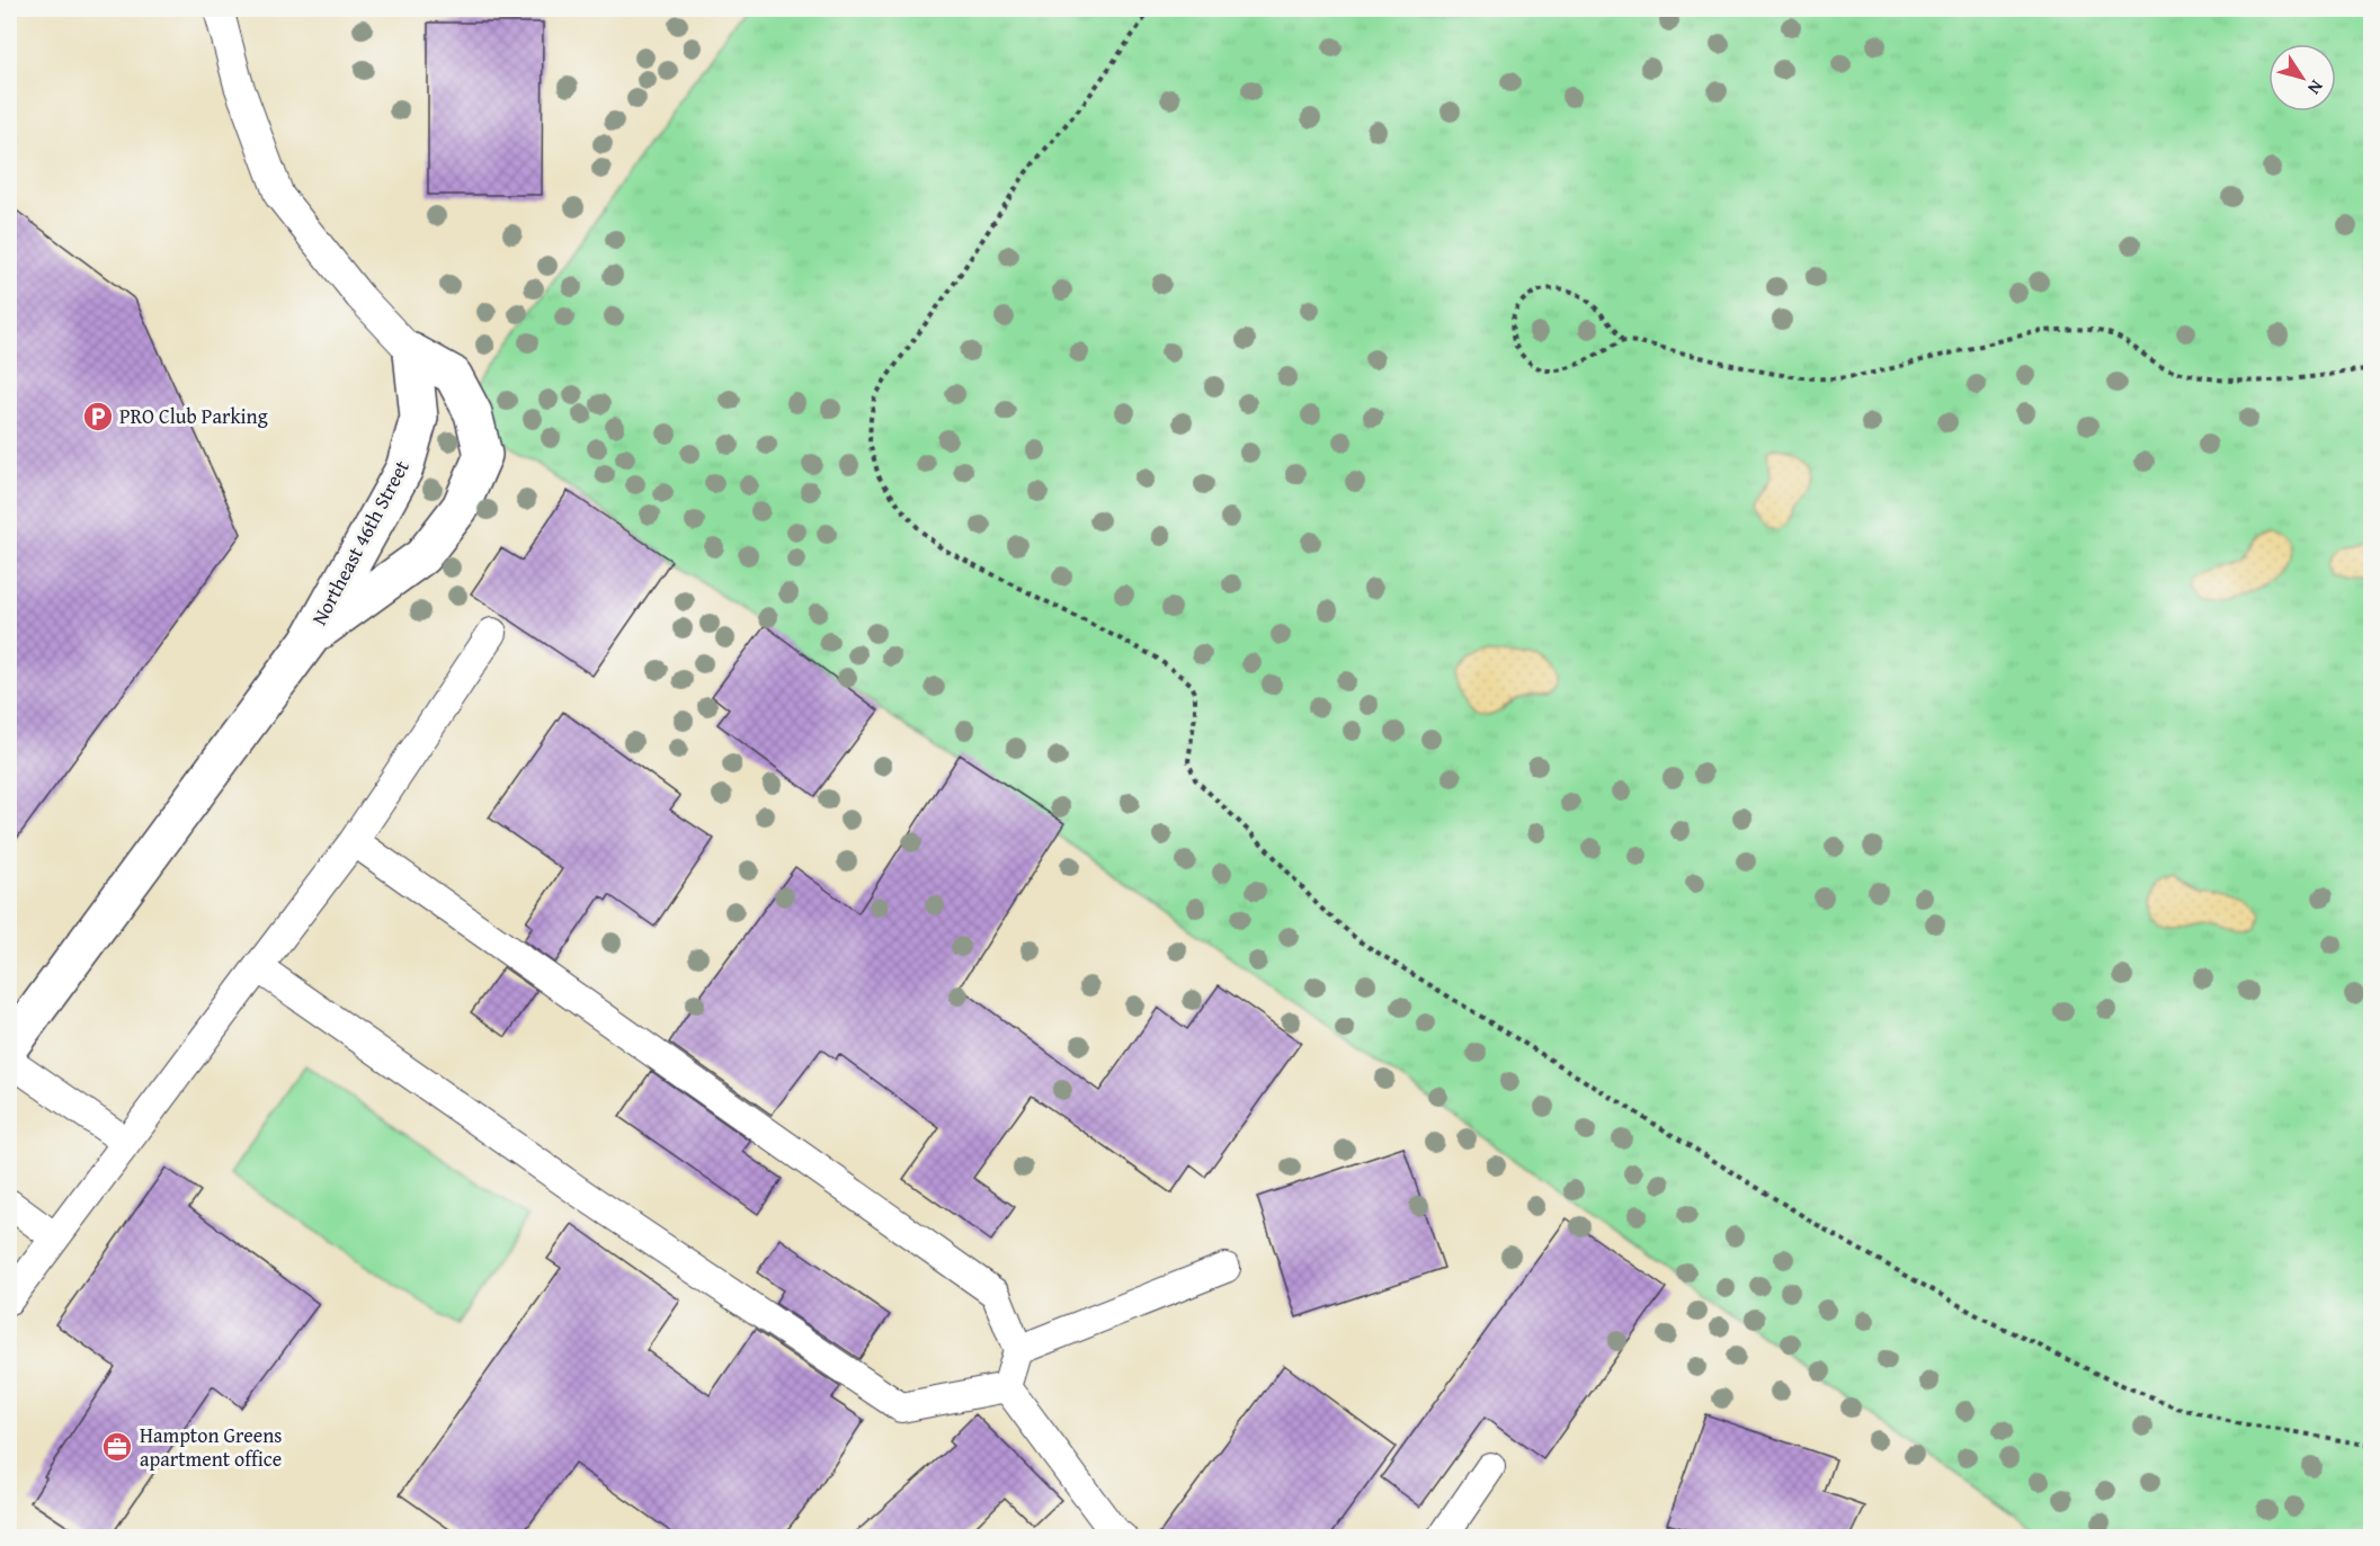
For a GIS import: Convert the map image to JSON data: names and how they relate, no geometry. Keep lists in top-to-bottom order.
{
  "streets": {
    "street": ["Northeast 46th Street"]
  },
  "places": {
    "parking": ["PRO Club Parking"],
    "office": ["Hampton Greens apartment office"]
  },
  "north": "bottom right"
}
